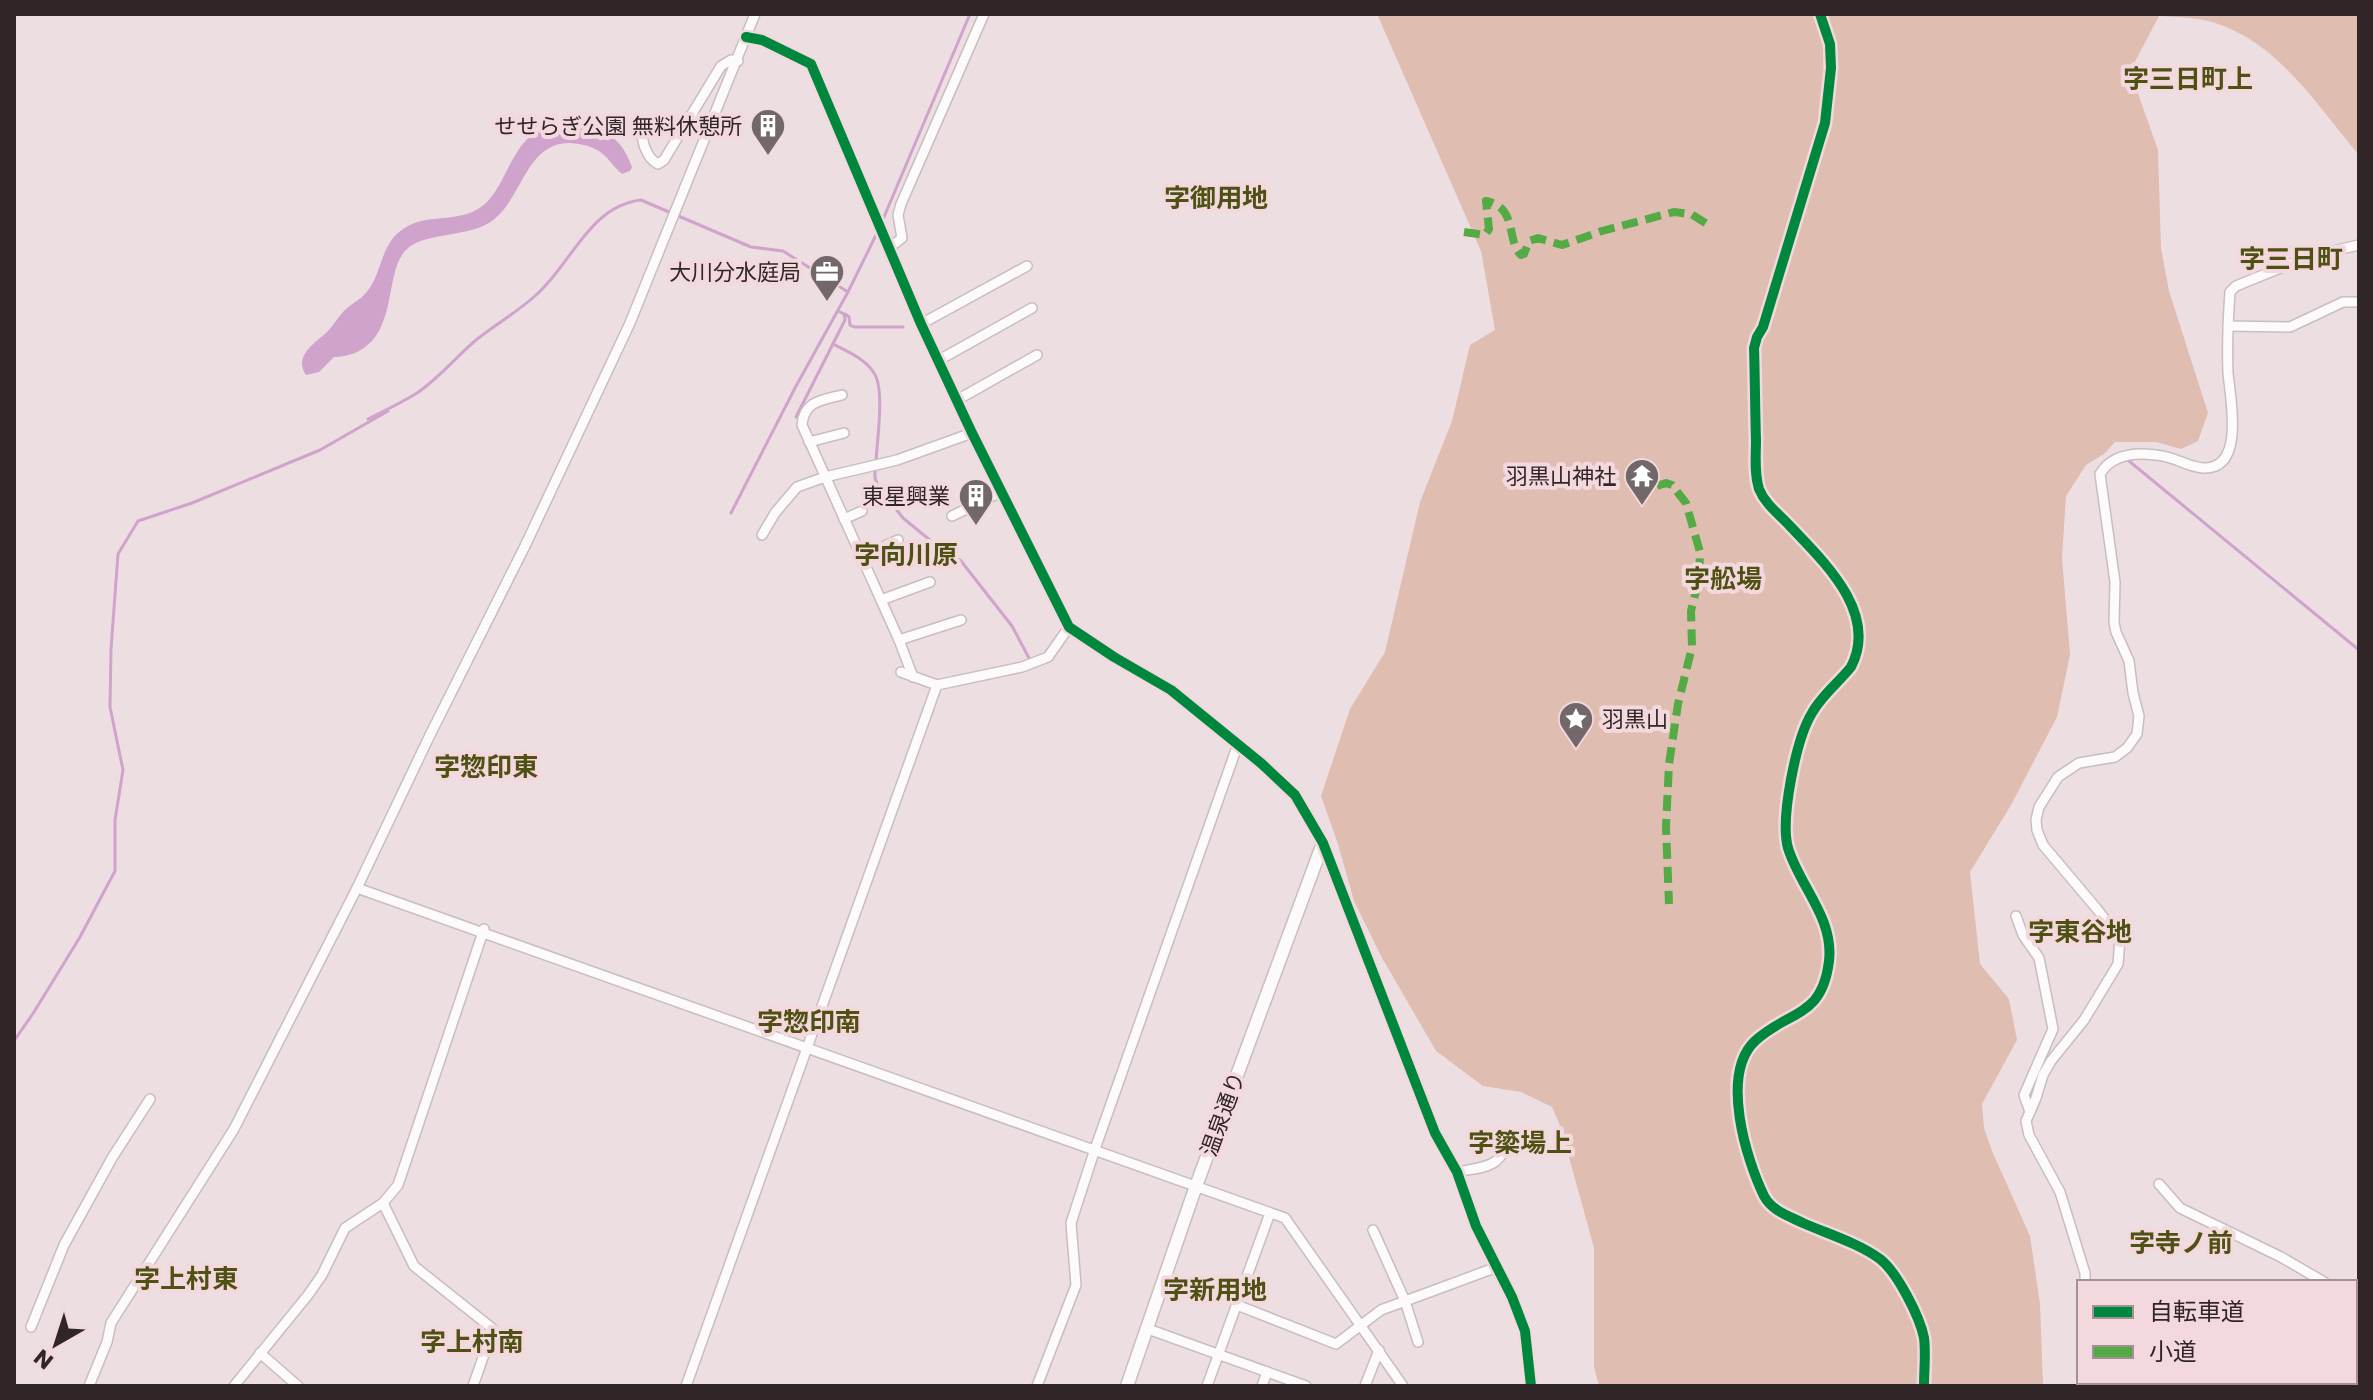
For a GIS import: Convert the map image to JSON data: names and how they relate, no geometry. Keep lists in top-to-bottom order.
{
  "streets": {
    "street": ["温泉通り"]
  },
  "districts": [
    "字三日町上",
    "字御用地",
    "字三日町",
    "字向川原",
    "字舩場",
    "字惣印東",
    "字東谷地",
    "字惣印南",
    "字簗場上",
    "字寺ノ前",
    "字上村東",
    "字新用地",
    "字上村南"
  ],
  "places": {
    "building": ["せせらぎ公園 無料休憩所", "東星興業"],
    "office": ["大川分水庭局"],
    "temple": ["羽黒山神社"],
    "place": ["羽黒山"]
  },
  "legend": ["自転車道", "小道"],
  "north": "bottom left"
}
